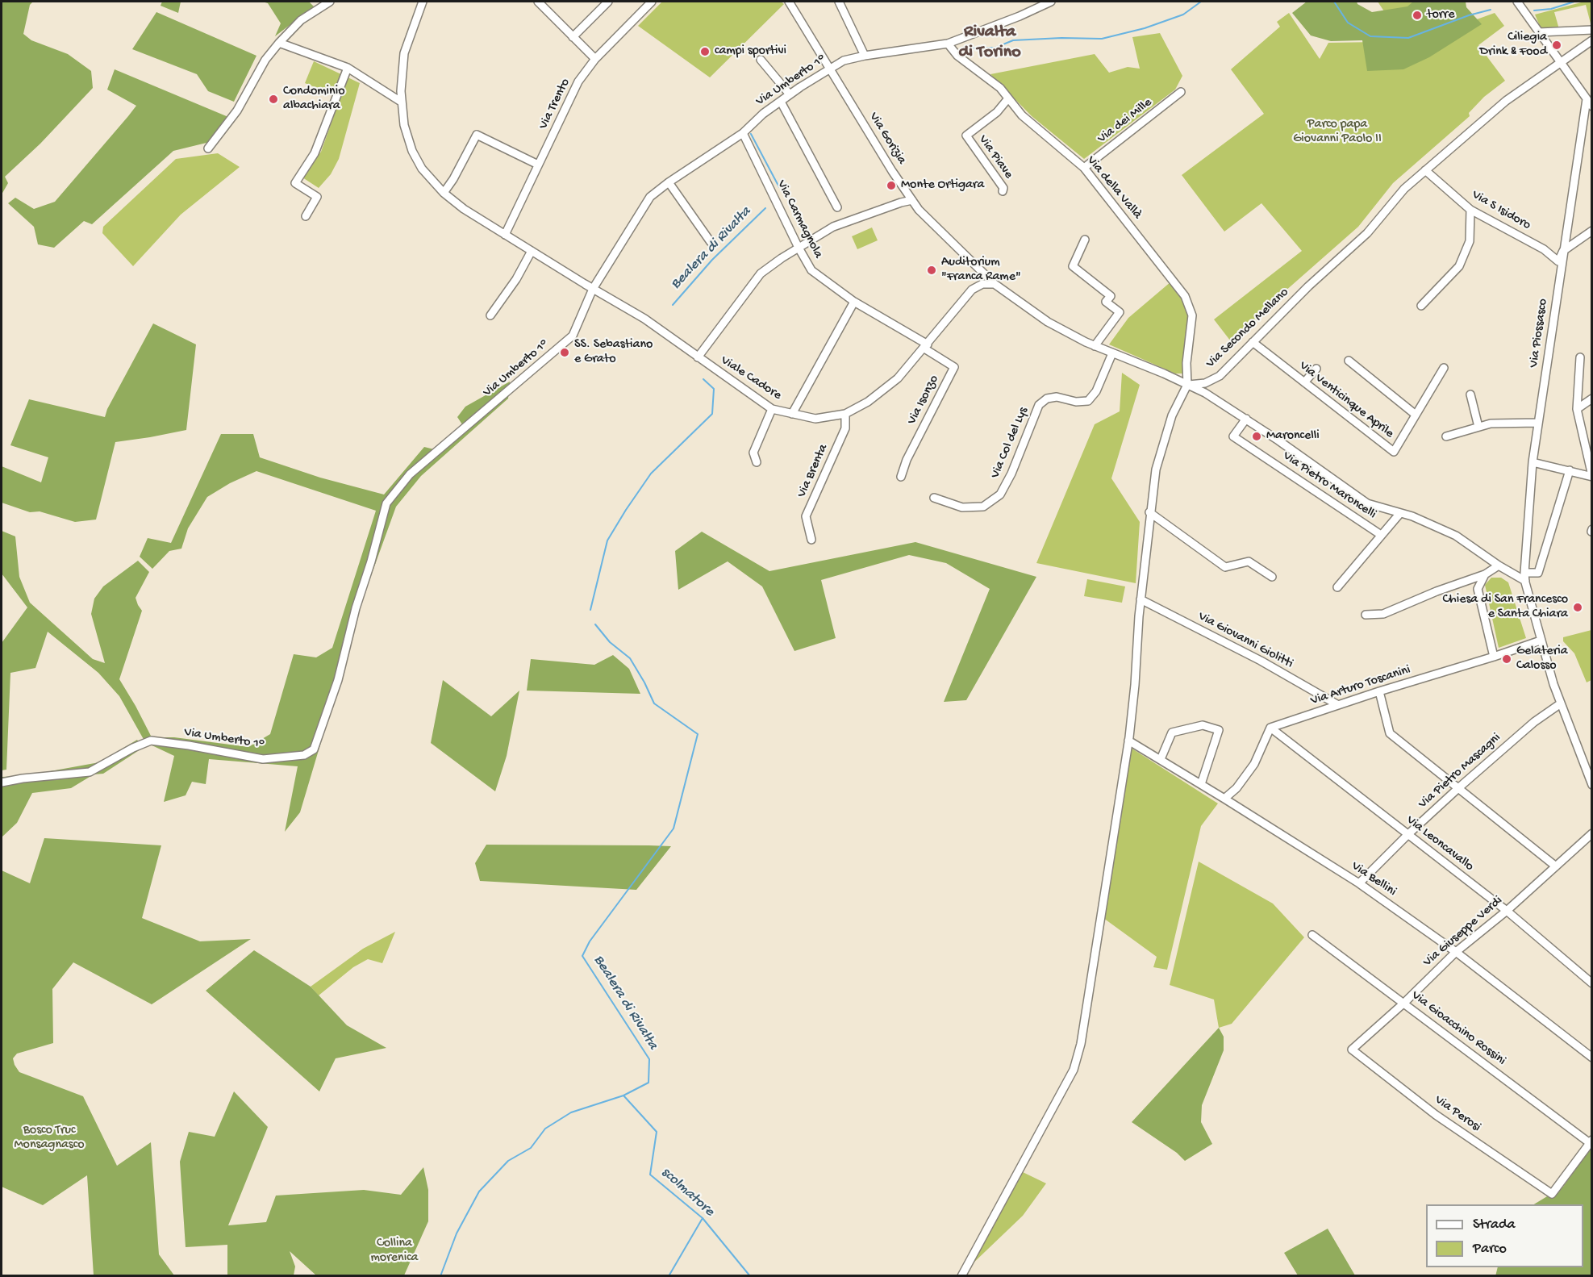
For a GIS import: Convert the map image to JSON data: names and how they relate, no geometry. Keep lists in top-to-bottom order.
{
  "streets": {
    "street": [
      "Via Umberto 1°",
      "Via Trento",
      "Via dei Mille",
      "Via Gorizia",
      "Via Piave",
      "Via della Vallà",
      "Via S Isidoro",
      "Via Carmagnola",
      "Via Secondo Mellano",
      "Via Piossasco",
      "Viale Cadore",
      "Via Isonzo",
      "Via Venticinque Aprile",
      "Via Col del Lys",
      "Via Brenta",
      "Via Pietro Maroncelli",
      "Via Giovanni Giolitti",
      "Via Arturo Toscanini",
      "Via Pietro Mascagni",
      "Via Leoncavallo",
      "Via Bellini",
      "Via Giuseppe Verdi",
      "Via Gioacchino Rossini",
      "Via Perosi"
    ]
  },
  "crossings": [
    ["Via Umberto 1°", "Via Gorizia"],
    ["Via Umberto 1°", "Via della Vallà"],
    ["Via Umberto 1°", "Via Carmagnola"],
    ["Via Umberto 1°", "Viale Cadore"],
    ["Via Trento", "Viale Cadore"],
    ["Via dei Mille", "Via della Vallà"],
    ["Via Gorizia", "Via della Vallà"],
    ["Via Gorizia", "Via Secondo Mellano"],
    ["Via Gorizia", "Viale Cadore"],
    ["Via Gorizia", "Via Col del Lys"],
    ["Via Gorizia", "Via Pietro Maroncelli"],
    ["Via Piave", "Via della Vallà"],
    ["Via della Vallà", "Via Secondo Mellano"],
    ["Via della Vallà", "Via Pietro Maroncelli"],
    ["Via S Isidoro", "Via Secondo Mellano"],
    ["Via S Isidoro", "Via Piossasco"],
    ["Via Carmagnola", "Viale Cadore"],
    ["Via Carmagnola", "Via Isonzo"],
    ["Via Secondo Mellano", "Via Venticinque Aprile"],
    ["Via Secondo Mellano", "Via Pietro Maroncelli"],
    ["Via Piossasco", "Via Pietro Maroncelli"],
    ["Via Piossasco", "Via Arturo Toscanini"],
    ["Via Piossasco", "Via Pietro Mascagni"],
    ["Viale Cadore", "Via Isonzo"],
    ["Viale Cadore", "Via Brenta"],
    ["Via Giovanni Giolitti", "Via Arturo Toscanini"],
    ["Via Arturo Toscanini", "Via Leoncavallo"],
    ["Via Pietro Mascagni", "Via Leoncavallo"],
    ["Via Pietro Mascagni", "Via Bellini"],
    ["Via Leoncavallo", "Via Giuseppe Verdi"],
    ["Via Bellini", "Via Giuseppe Verdi"],
    ["Via Giuseppe Verdi", "Via Gioacchino Rossini"],
    ["Via Giuseppe Verdi", "Via Perosi"],
    ["Via Gioacchino Rossini", "Via Perosi"]
  ],
  "districts": ["Rivalta di Torino"],
  "water": ["Bealera di Rivalta", "scolmatore"],
  "parks": ["Parco papa Giovanni Paolo II", "Bosco Truc Monsagnasco", "Collina morenica"],
  "places": [
    "torre",
    "Ciliegia Drink & Food",
    "campi sportivi",
    "Condominio albachiara",
    "Monte Ortigara",
    "Auditorium \"Franca Rame\"",
    "SS. Sebastiano e Grato",
    "Maroncelli",
    "Chiesa di San Francesco e Santa Chiara",
    "Gelateria Calosso"
  ],
  "legend": ["Strada", "Parco"]
}
